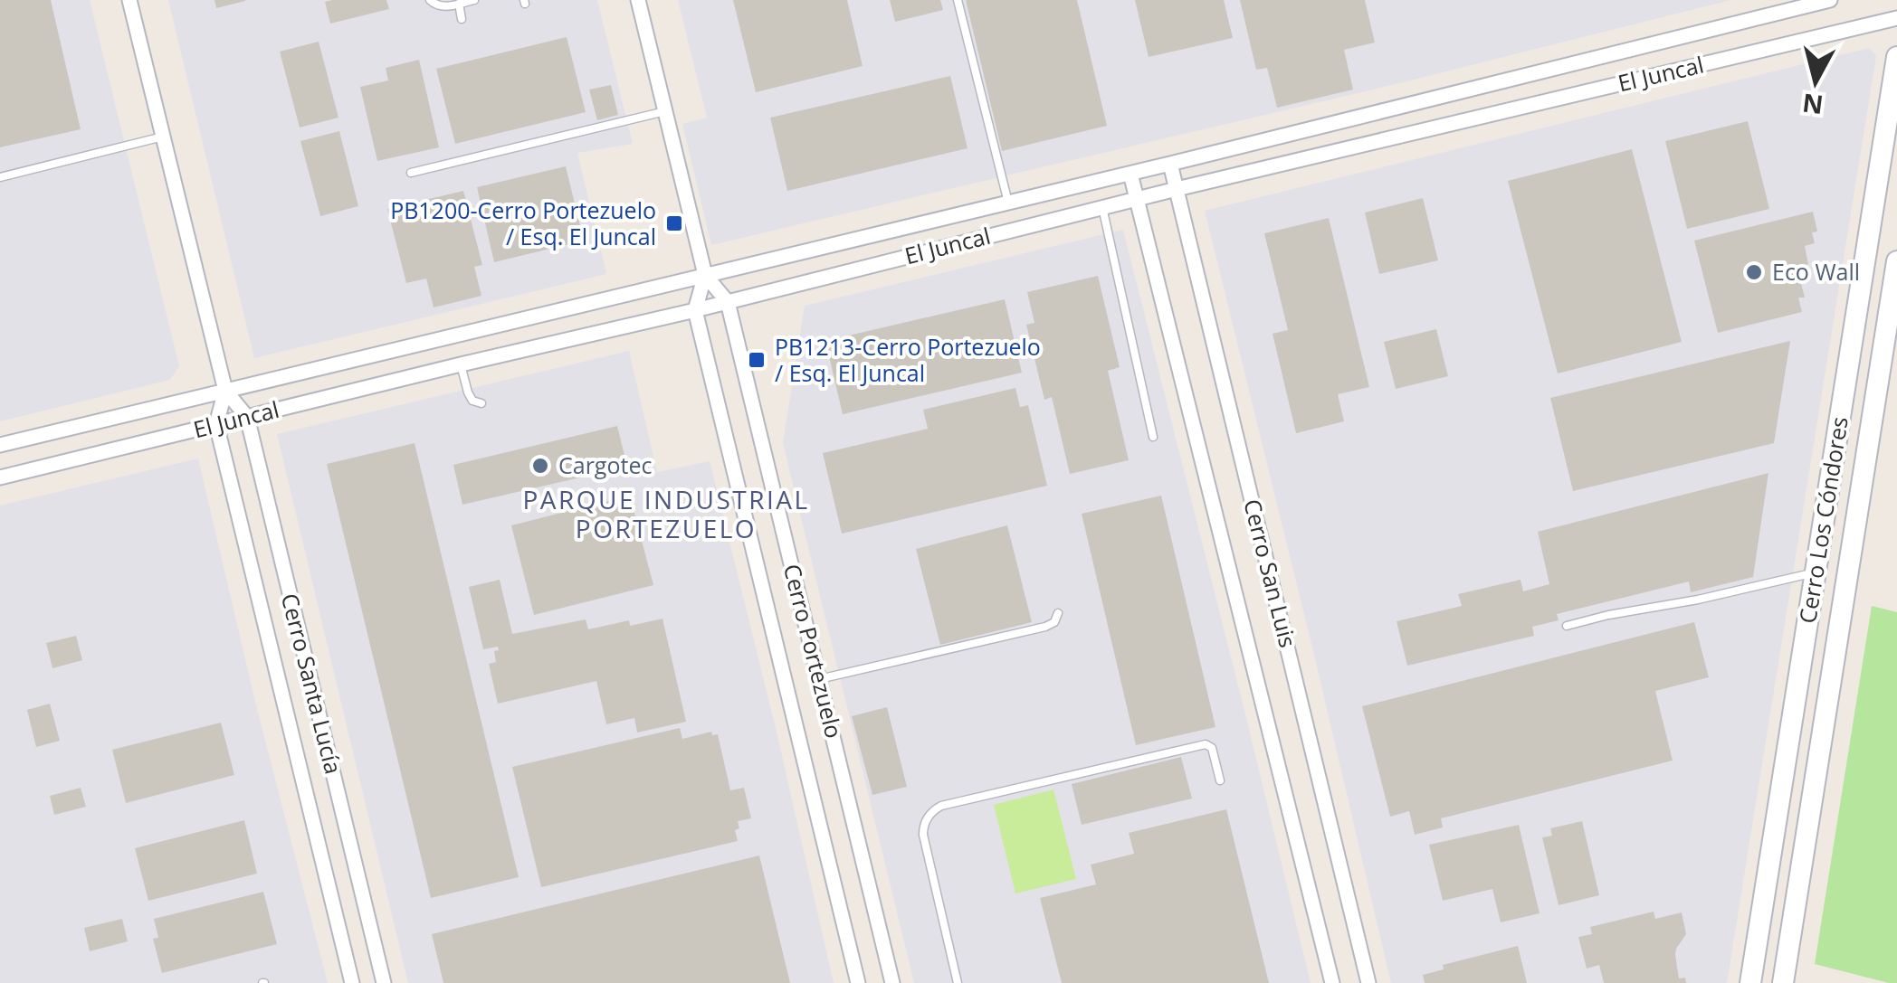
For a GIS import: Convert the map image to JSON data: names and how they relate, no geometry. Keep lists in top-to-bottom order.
{
  "streets": {
    "street": [
      "El Juncal",
      "Cerro Los Cóndores",
      "Cerro San Luis",
      "Cerro Portezuelo",
      "Cerro Santa Lucía"
    ]
  },
  "crossings": [
    ["El Juncal", "Cerro San Luis"],
    ["El Juncal", "Cerro Portezuelo"],
    ["El Juncal", "Cerro Santa Lucía"]
  ],
  "districts": ["PARQUE INDUSTRIAL PORTEZUELO"],
  "places": {
    "transit": ["PB1200-Cerro Portezuelo / Esq. El Juncal", "PB1213-Cerro Portezuelo / Esq. El Juncal"],
    "other": ["Eco Wall", "Cargotec"]
  },
  "north": "bottom"
}
